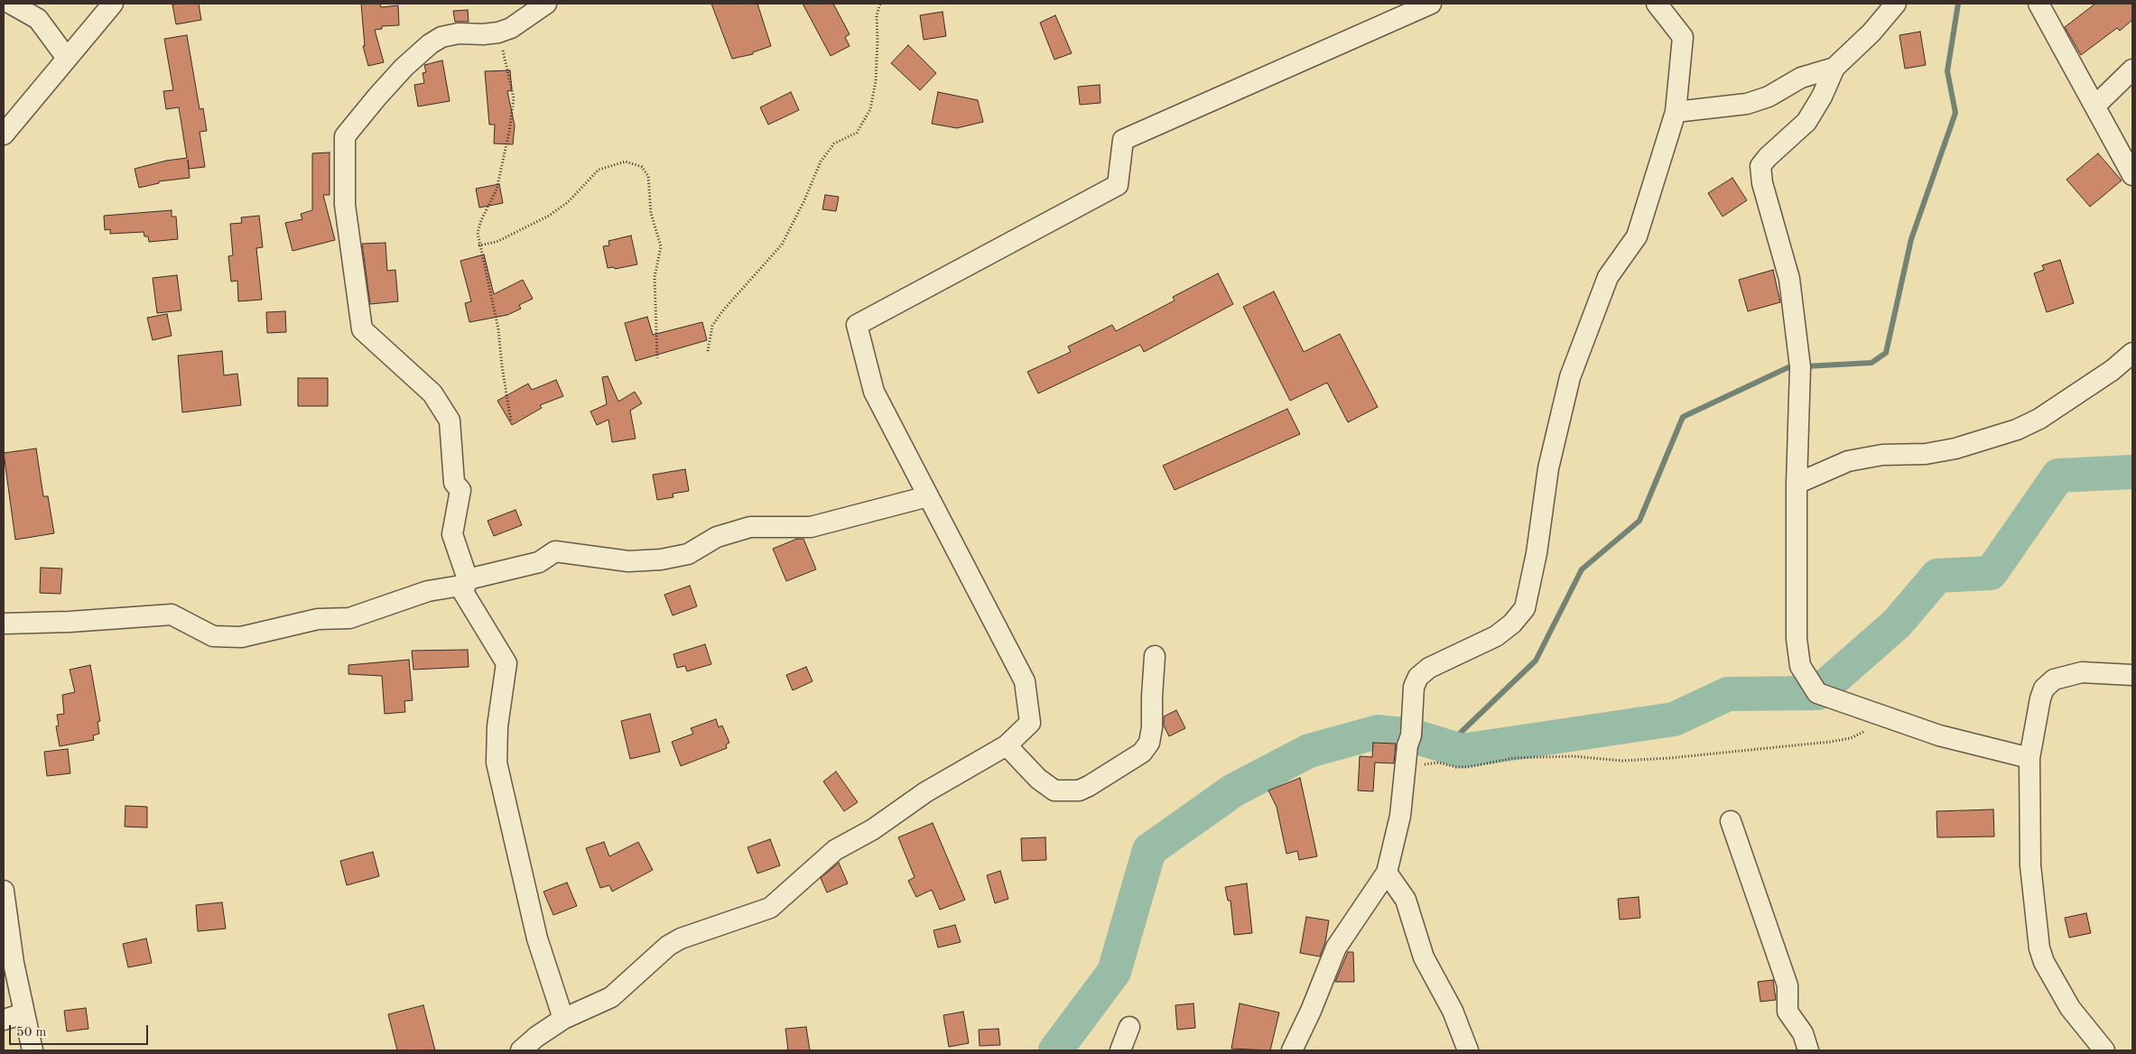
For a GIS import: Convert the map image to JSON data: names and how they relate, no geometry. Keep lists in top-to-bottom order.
{
  "scale_bar": "50 m"
}
